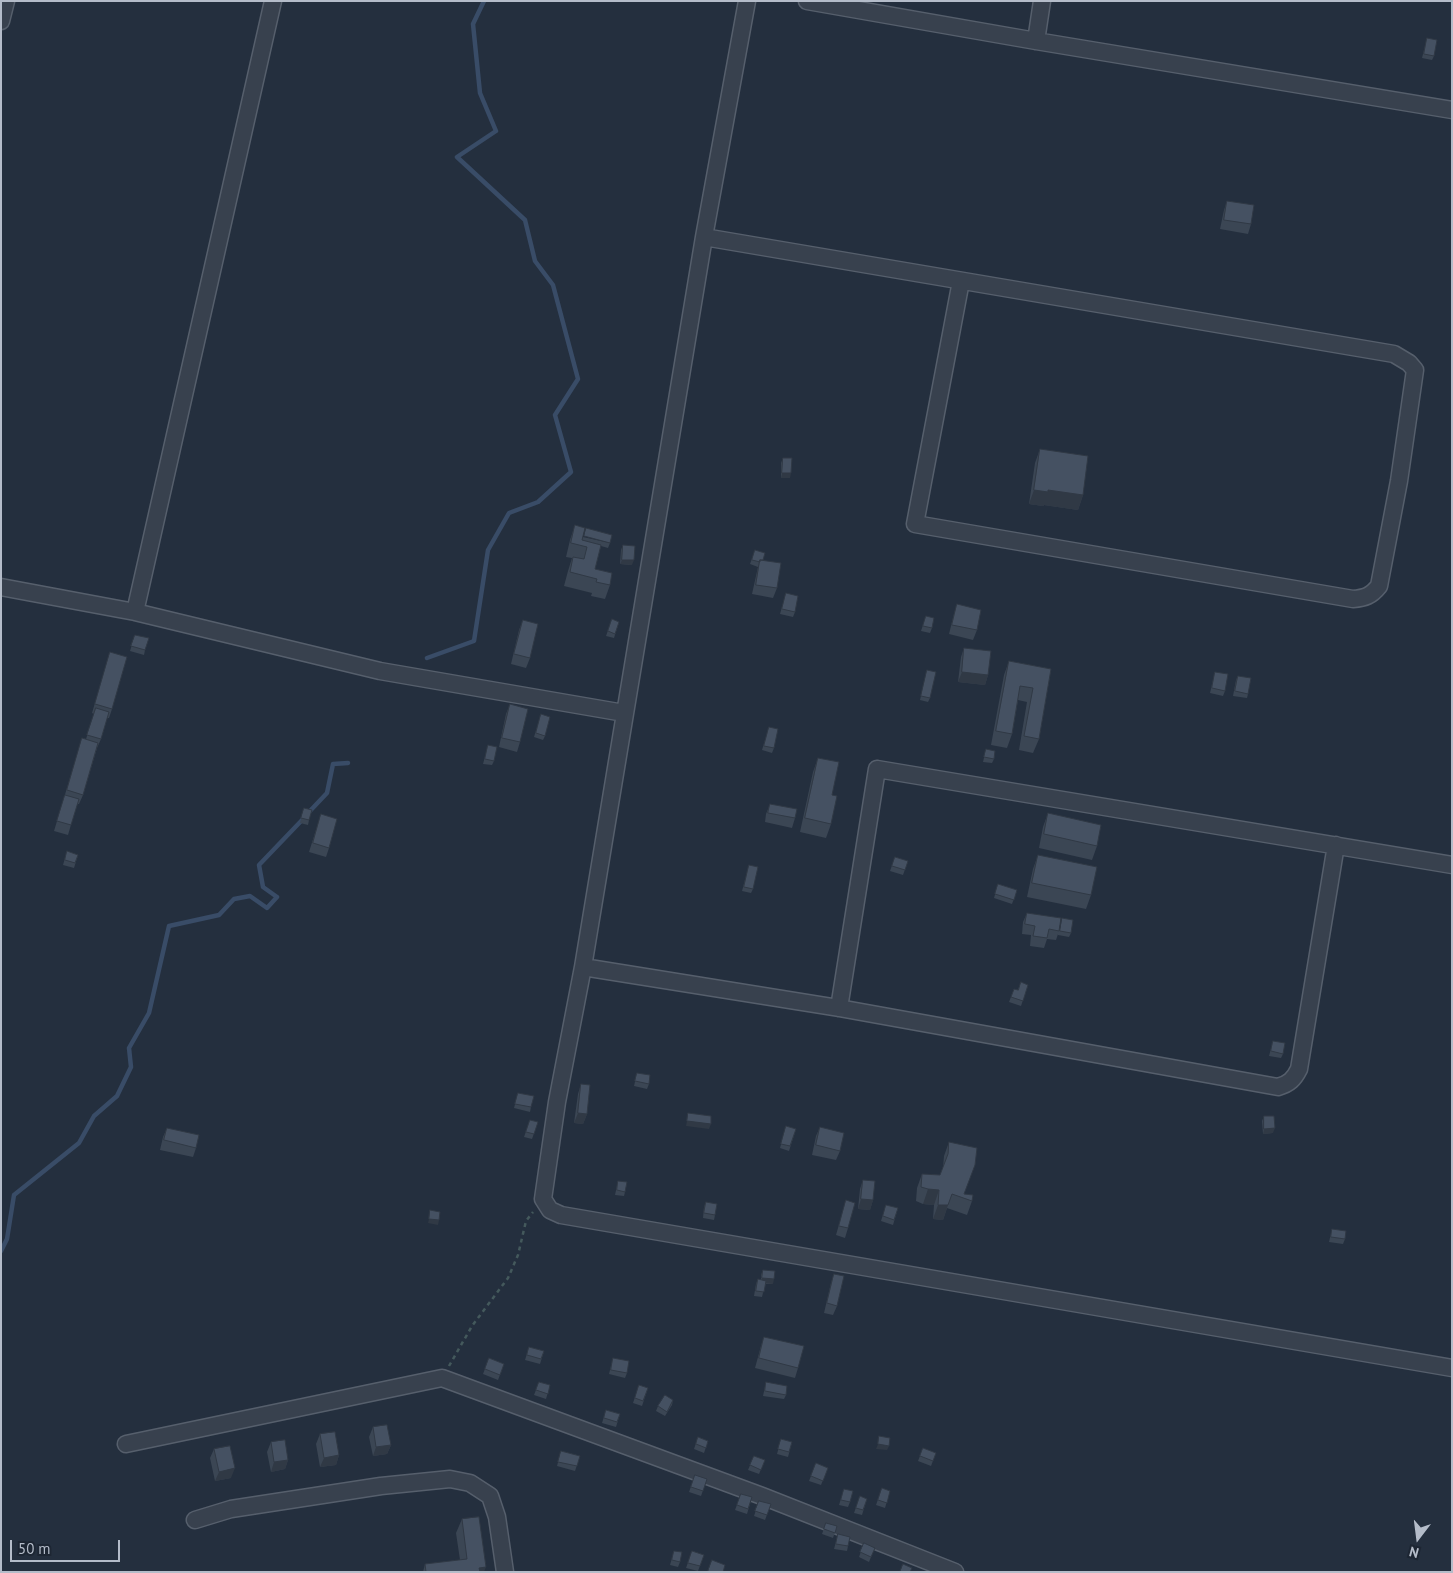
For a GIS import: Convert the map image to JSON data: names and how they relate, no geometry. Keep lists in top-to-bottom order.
{
  "scale_bar": "50 m",
  "north": "bottom"
}
